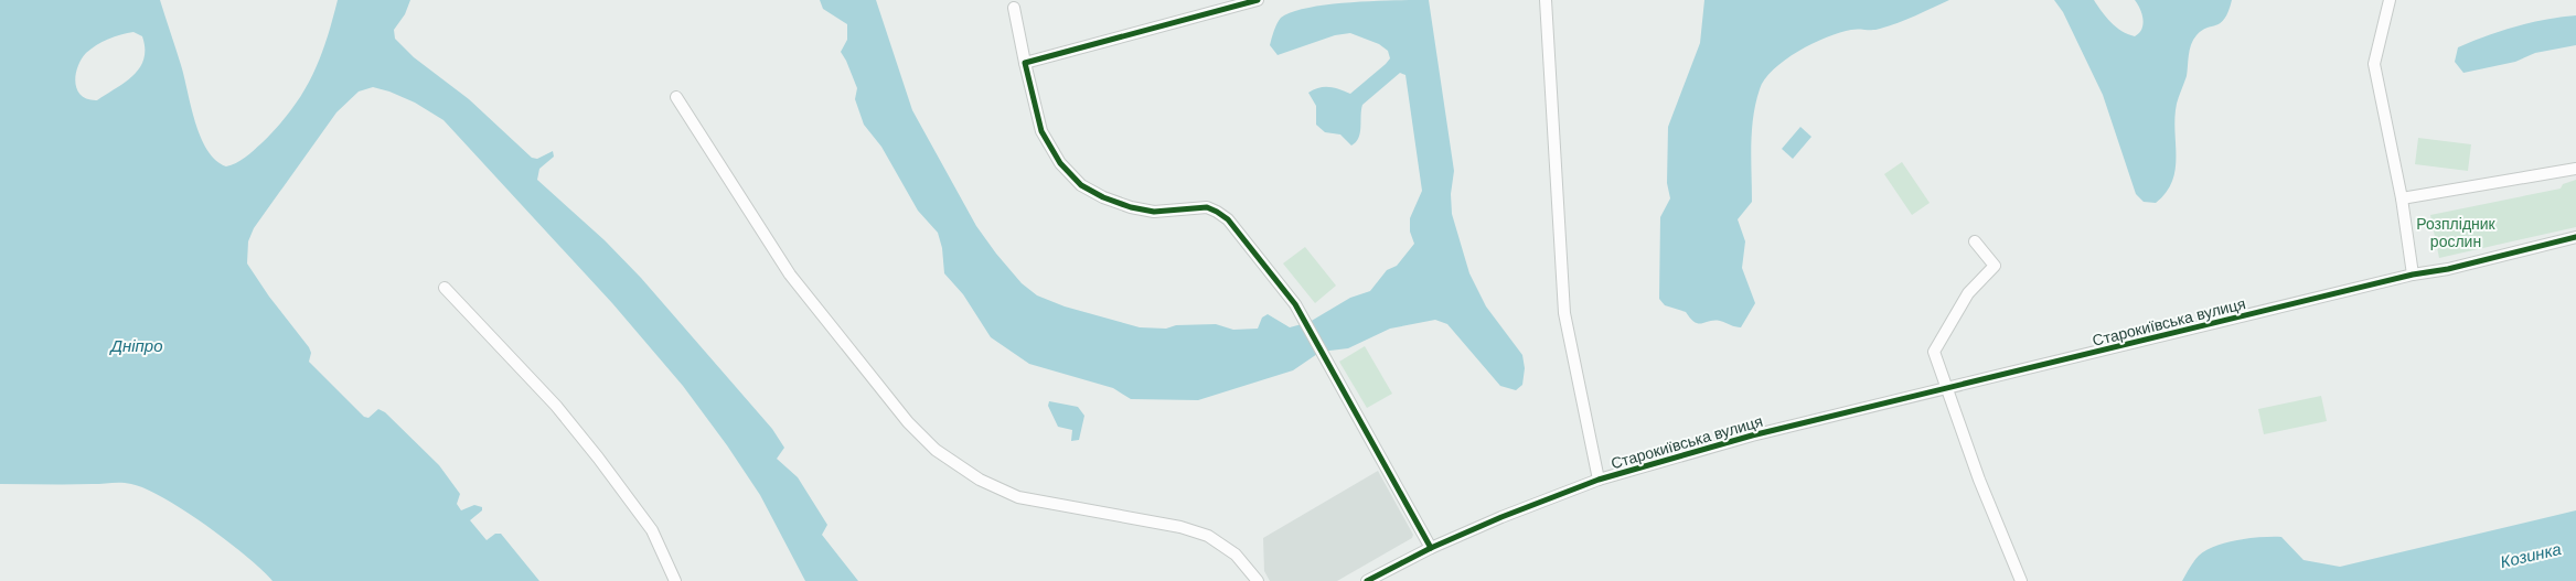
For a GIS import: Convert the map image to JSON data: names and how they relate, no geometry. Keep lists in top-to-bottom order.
{
  "streets": {
    "street": ["Старокиївська вулиця"]
  },
  "water": ["Дніпро", "Козинка"],
  "parks": ["Розплідник рослин"]
}
